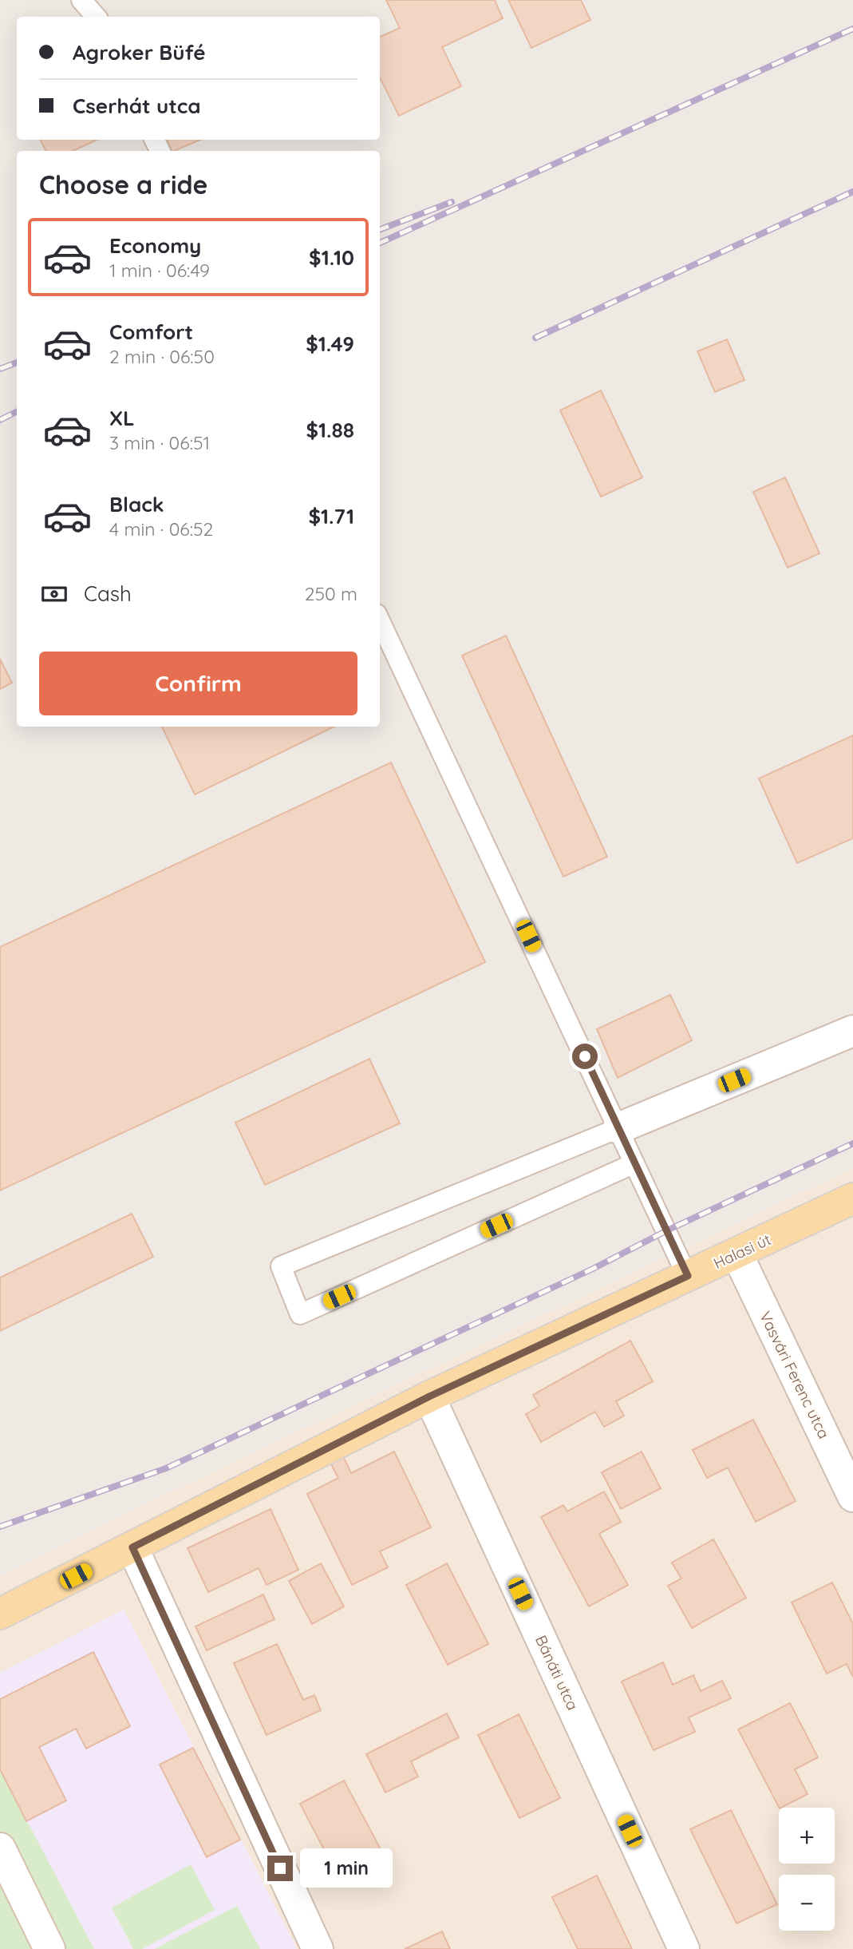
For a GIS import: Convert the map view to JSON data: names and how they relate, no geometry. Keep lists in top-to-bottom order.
{
  "streets": {
    "main road": ["Halasi út"],
    "street": ["Vasvári Ferenc utca", "Bánáti utca"]
  },
  "crossings": [
    ["Halasi út", "Vasvári Ferenc utca"],
    ["Halasi út", "Bánáti utca"]
  ],
  "page": {
    "banner": ["Agroker Büfé", "Cserhát utca"],
    "heading": "Choose a ride",
    "list": [
      {
        "name": "Economy",
        "note": "1 min · 06:49",
        "value": "$1.10"
      },
      {
        "name": "Comfort",
        "note": "2 min · 06:50",
        "value": "$1.49"
      },
      {
        "name": "XL",
        "note": "3 min · 06:51",
        "value": "$1.88"
      },
      {
        "name": "Black",
        "note": "4 min · 06:52",
        "value": "$1.71"
      }
    ],
    "pay": ["Cash", "250 m"],
    "buttons": "Confirm",
    "map_buttons": ["+", "−"],
    "bubble": "1 min"
  }
}
